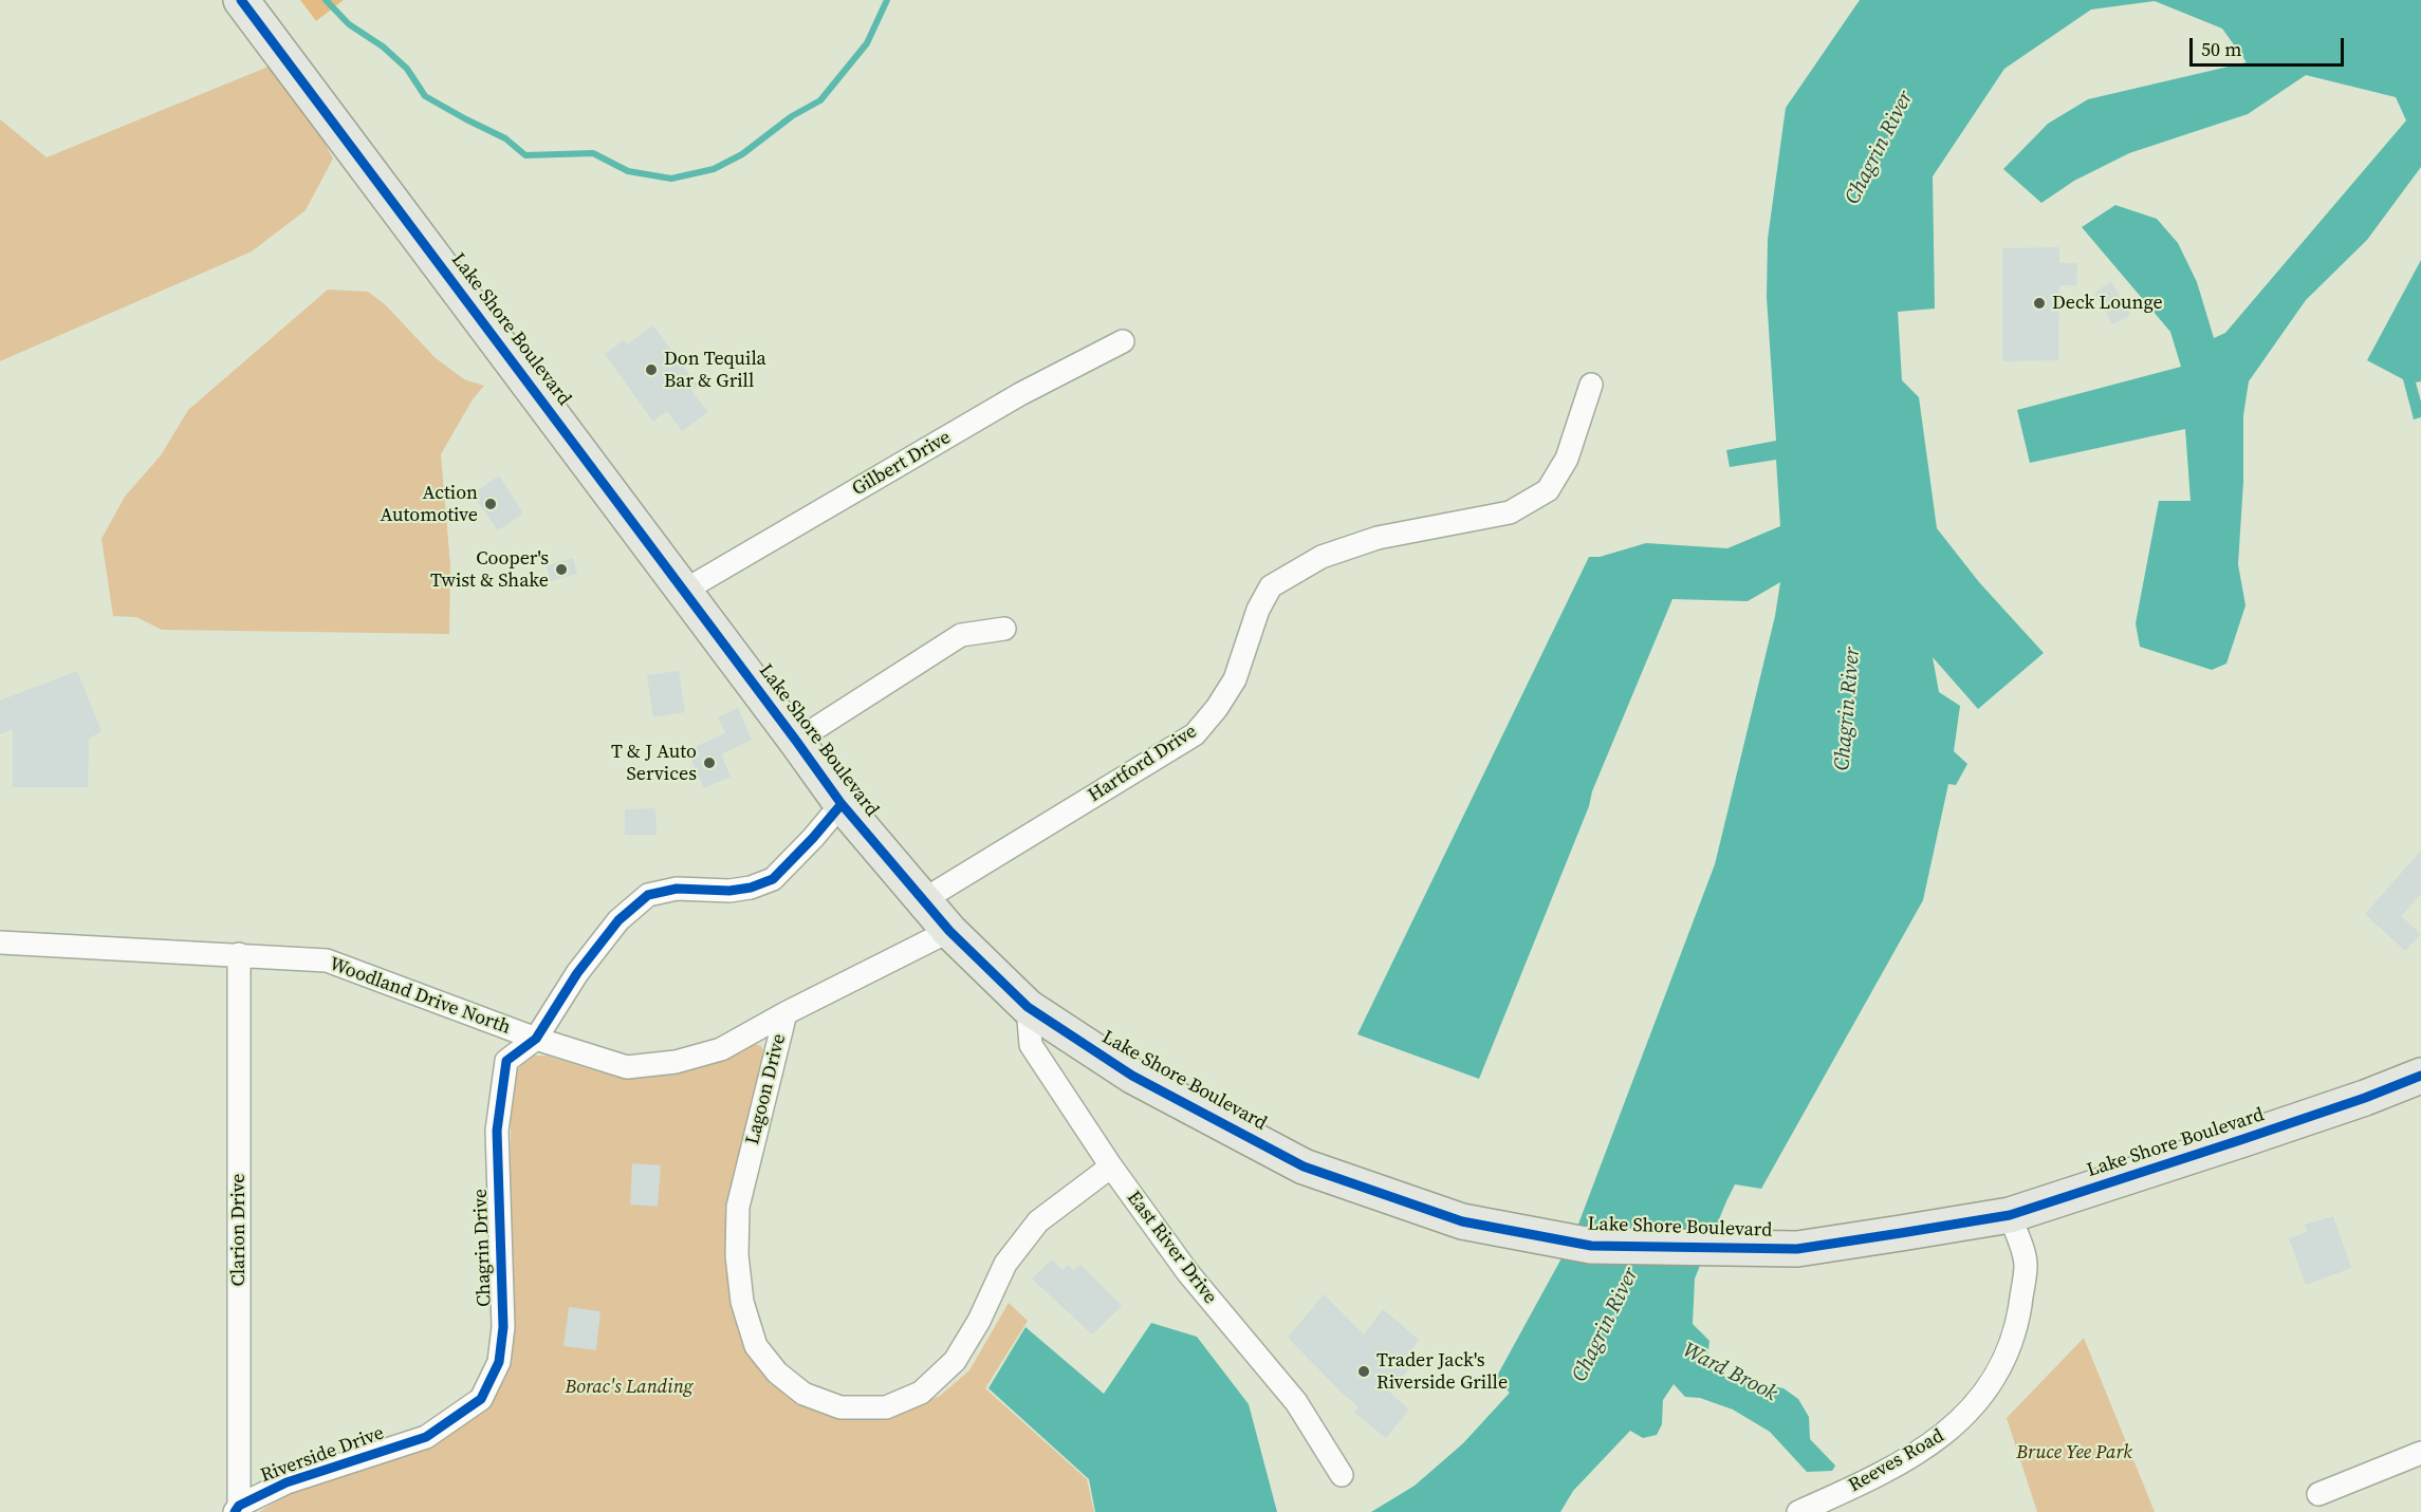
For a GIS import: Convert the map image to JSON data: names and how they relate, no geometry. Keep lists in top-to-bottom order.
{
  "streets": {
    "main road": ["Lake Shore Boulevard"],
    "street": [
      "Gilbert Drive",
      "Hartford Drive",
      "Woodland Drive North",
      "Lagoon Drive",
      "Clarion Drive",
      "Chagrin Drive",
      "East River Drive",
      "Riverside Drive",
      "Reeves Road"
    ]
  },
  "crossings": [
    ["Lake Shore Boulevard", "Gilbert Drive"],
    ["Lake Shore Boulevard", "Hartford Drive"],
    ["Lake Shore Boulevard", "Lagoon Drive"],
    ["Lake Shore Boulevard", "East River Drive"],
    ["Lake Shore Boulevard", "Reeves Road"],
    ["Woodland Drive North", "Lagoon Drive"],
    ["Woodland Drive North", "Clarion Drive"],
    ["Woodland Drive North", "Chagrin Drive"],
    ["Lagoon Drive", "East River Drive"],
    ["Clarion Drive", "Riverside Drive"],
    ["Chagrin Drive", "Riverside Drive"]
  ],
  "water": ["Chagrin River", "Ward Brook"],
  "parks": ["Borac's Landing", "Bruce Yee Park"],
  "places": [
    "Deck Lounge",
    "Don Tequila Bar & Grill",
    "Action Automotive",
    "Cooper's Twist & Shake",
    "T & J Auto Services",
    "Trader Jack's Riverside Grille"
  ],
  "scale_bar": "50 m"
}
